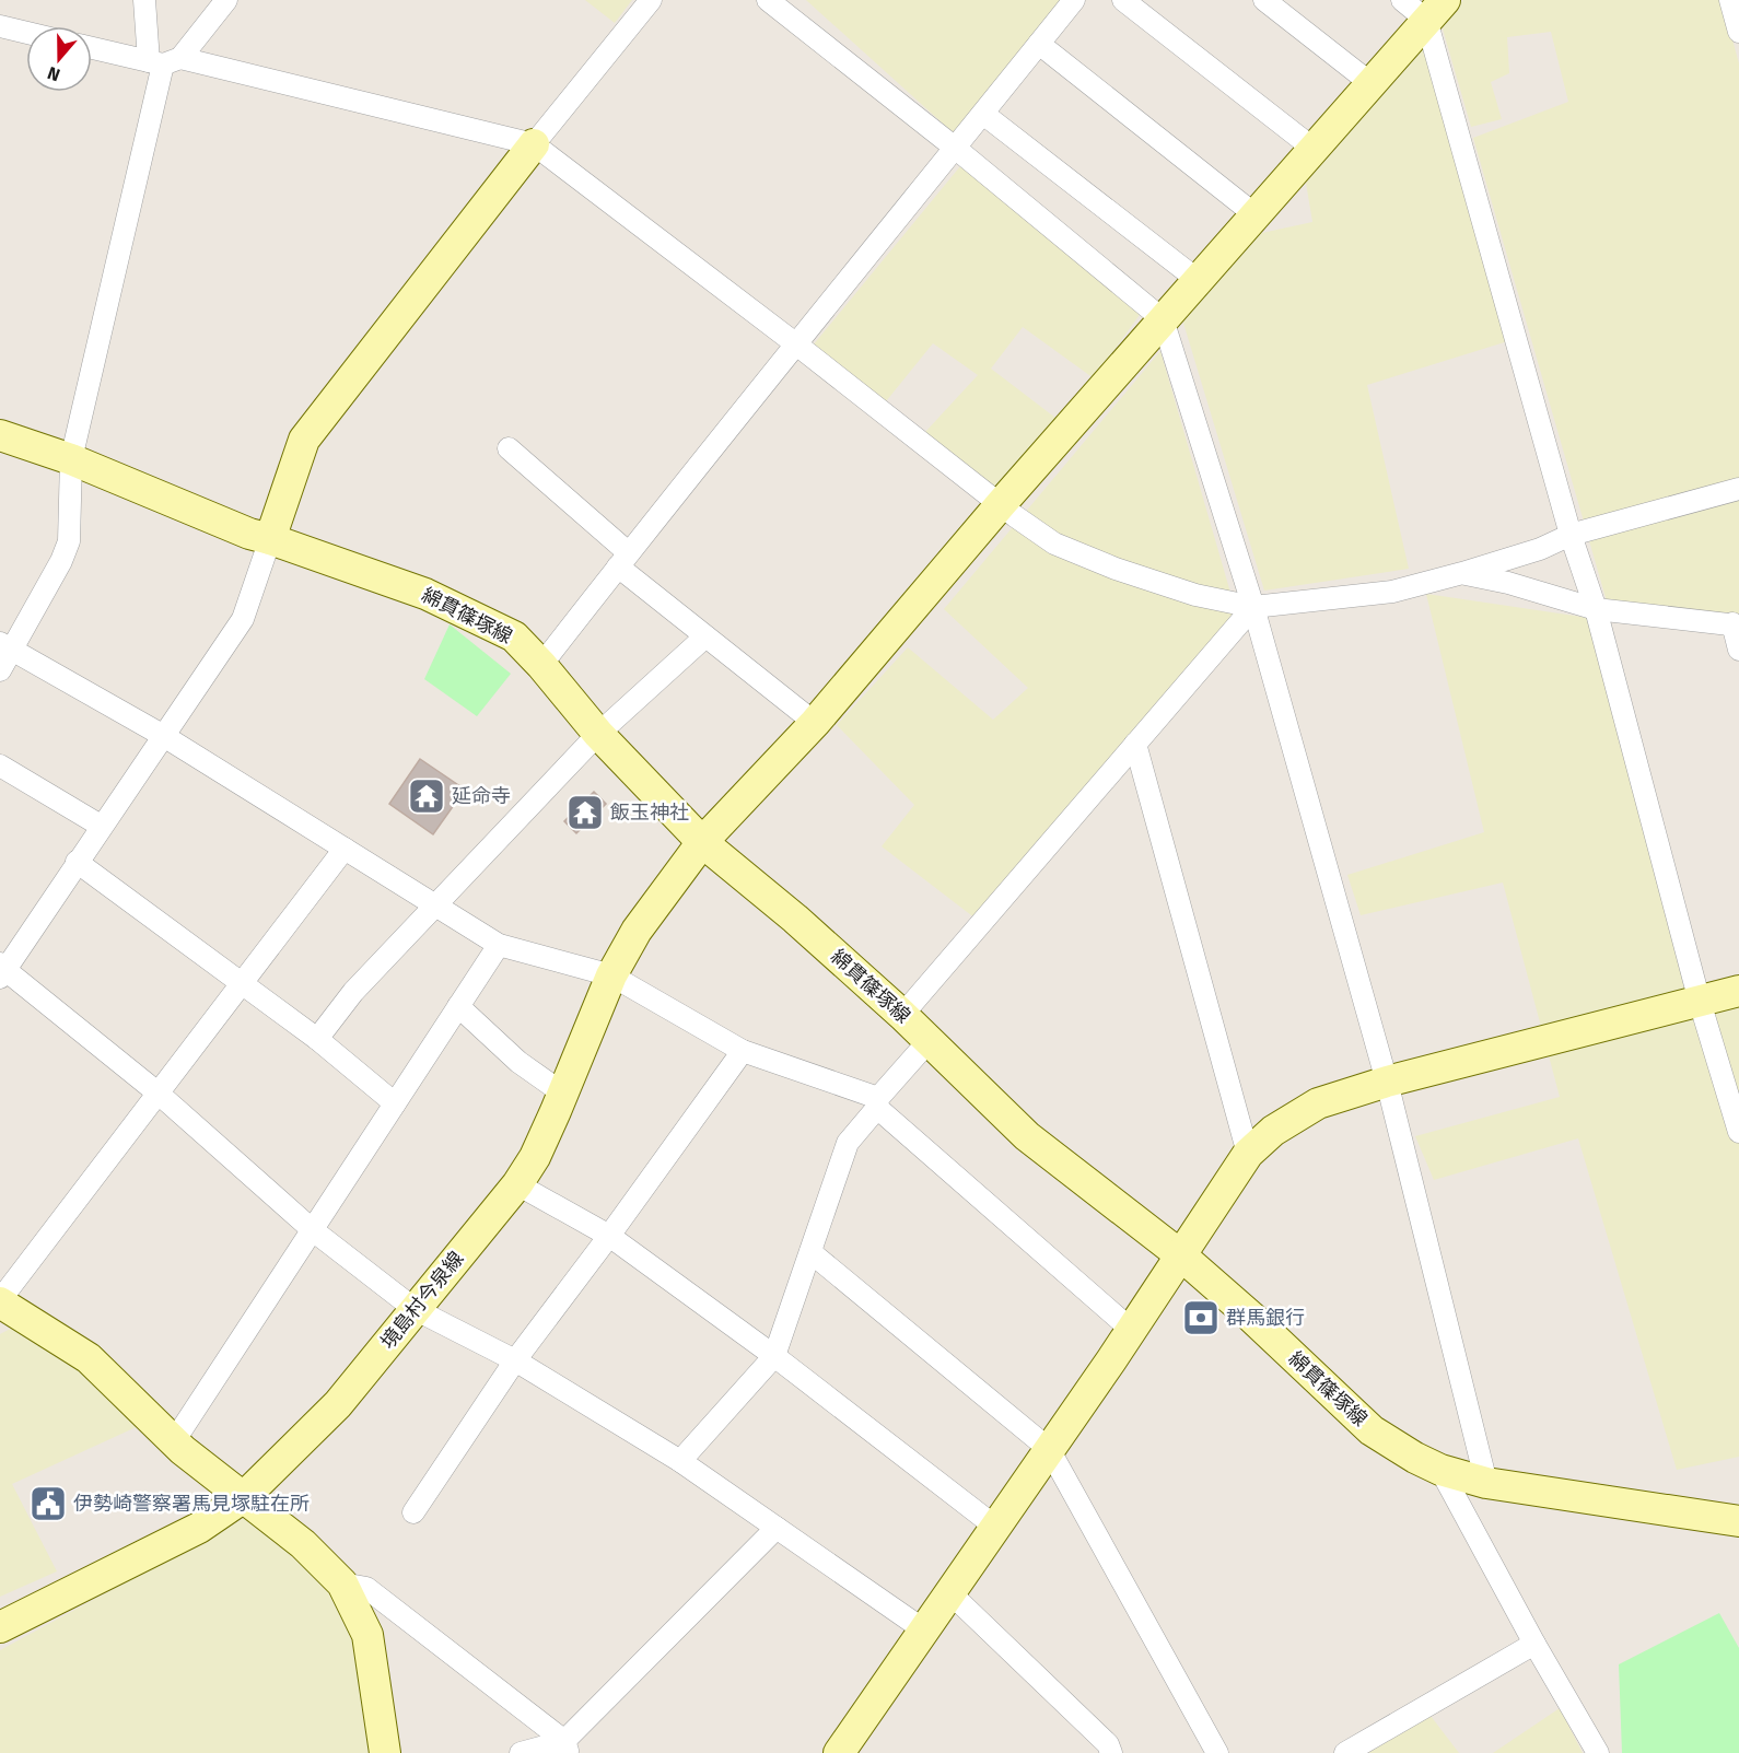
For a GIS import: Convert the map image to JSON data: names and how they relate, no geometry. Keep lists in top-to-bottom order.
{
  "streets": {
    "street": ["綿貫篠塚線", "境島村今泉線"]
  },
  "crossings": [
    ["綿貫篠塚線", "境島村今泉線"]
  ],
  "places": {
    "temple": ["延命寺", "飯玉神社"],
    "bank": ["群馬銀行"],
    "public building": ["伊勢崎警察署馬見塚駐在所"]
  },
  "north": "bottom"
}
